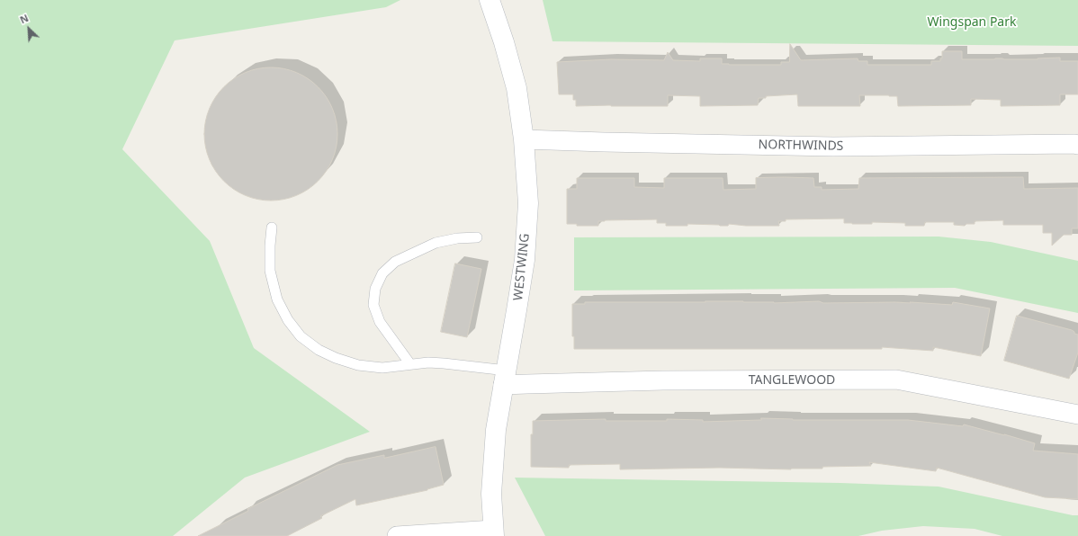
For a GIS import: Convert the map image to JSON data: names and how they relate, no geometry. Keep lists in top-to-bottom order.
{
  "streets": {
    "street": ["NORTHWINDS", "WESTWING", "TANGLEWOOD"]
  },
  "crossings": [
    ["NORTHWINDS", "WESTWING"],
    ["WESTWING", "TANGLEWOOD"]
  ],
  "parks": ["Wingspan Park"],
  "north": "top left"
}
